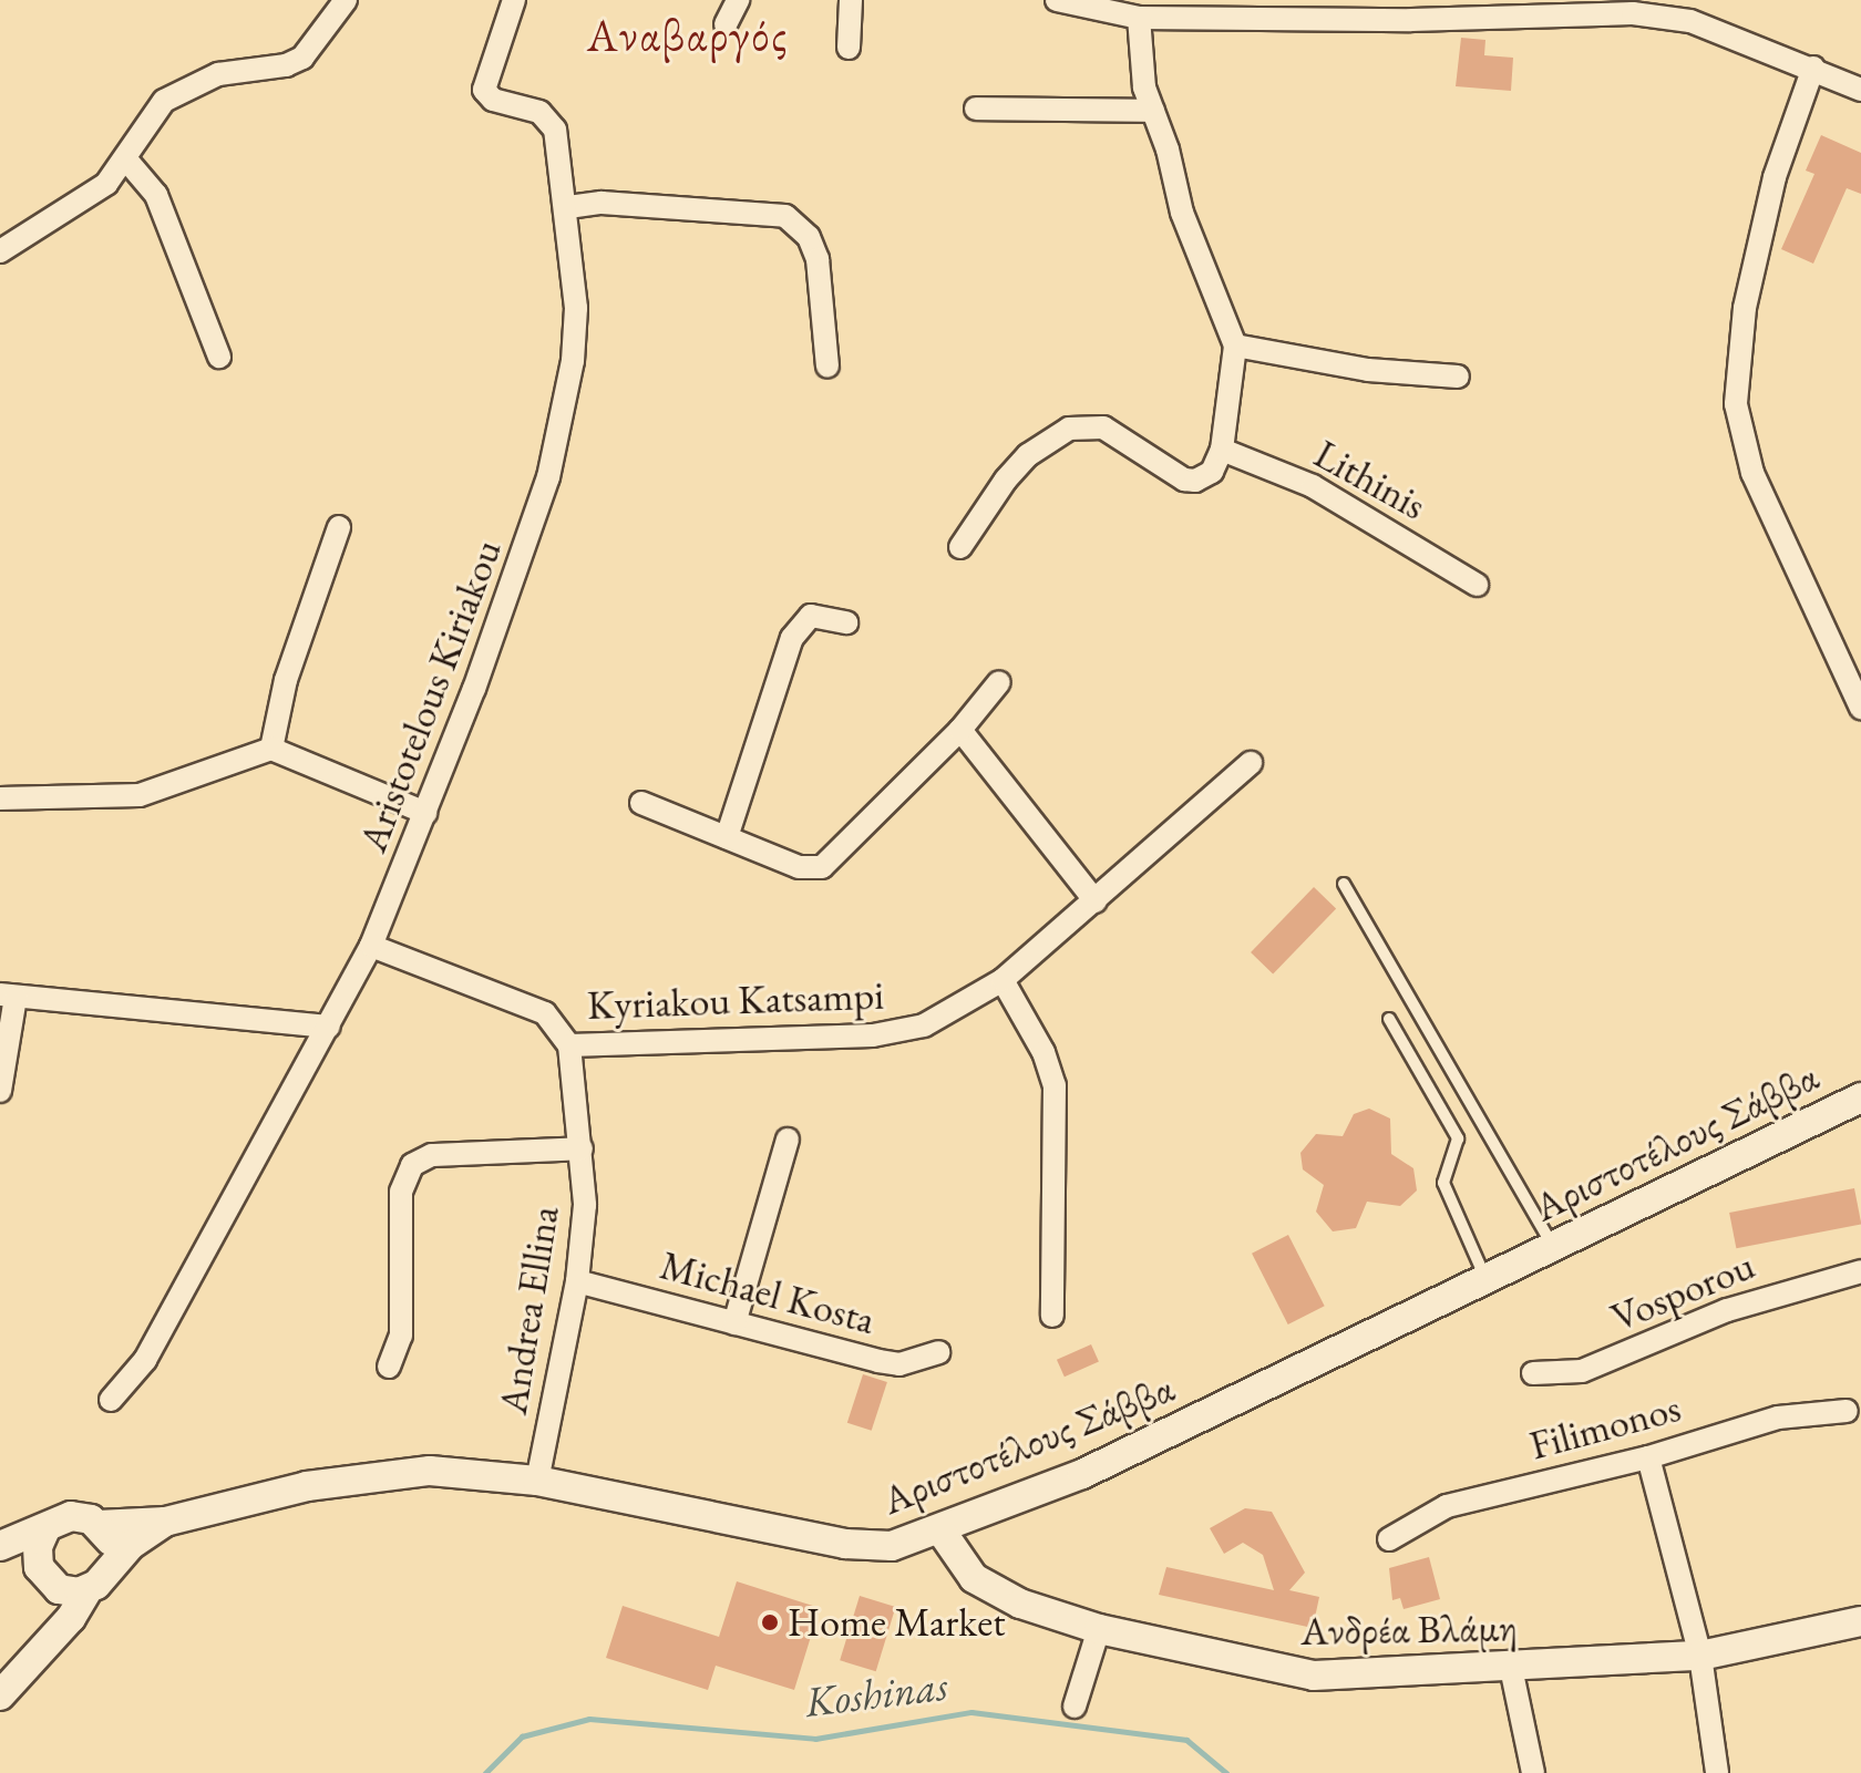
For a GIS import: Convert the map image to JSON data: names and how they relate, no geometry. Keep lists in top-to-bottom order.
{
  "streets": {
    "street": [
      "Lithinis",
      "Aristotelous Kiriakou",
      "Kyriakou Katsampi",
      "Αριστοτέλους Σάββα",
      "Vosporou",
      "Michael Kosta",
      "Andrea Ellina",
      "Filimonos",
      "Ανδρέα Βλάμη"
    ]
  },
  "crossings": [
    ["Aristotelous Kiriakou", "Kyriakou Katsampi"],
    ["Kyriakou Katsampi", "Andrea Ellina"],
    ["Αριστοτέλους Σάββα", "Andrea Ellina"],
    ["Αριστοτέλους Σάββα", "Ανδρέα Βλάμη"],
    ["Michael Kosta", "Andrea Ellina"]
  ],
  "districts": ["Αναβαργός"],
  "water": ["Koshinas"],
  "places": ["Home Market"]
}
